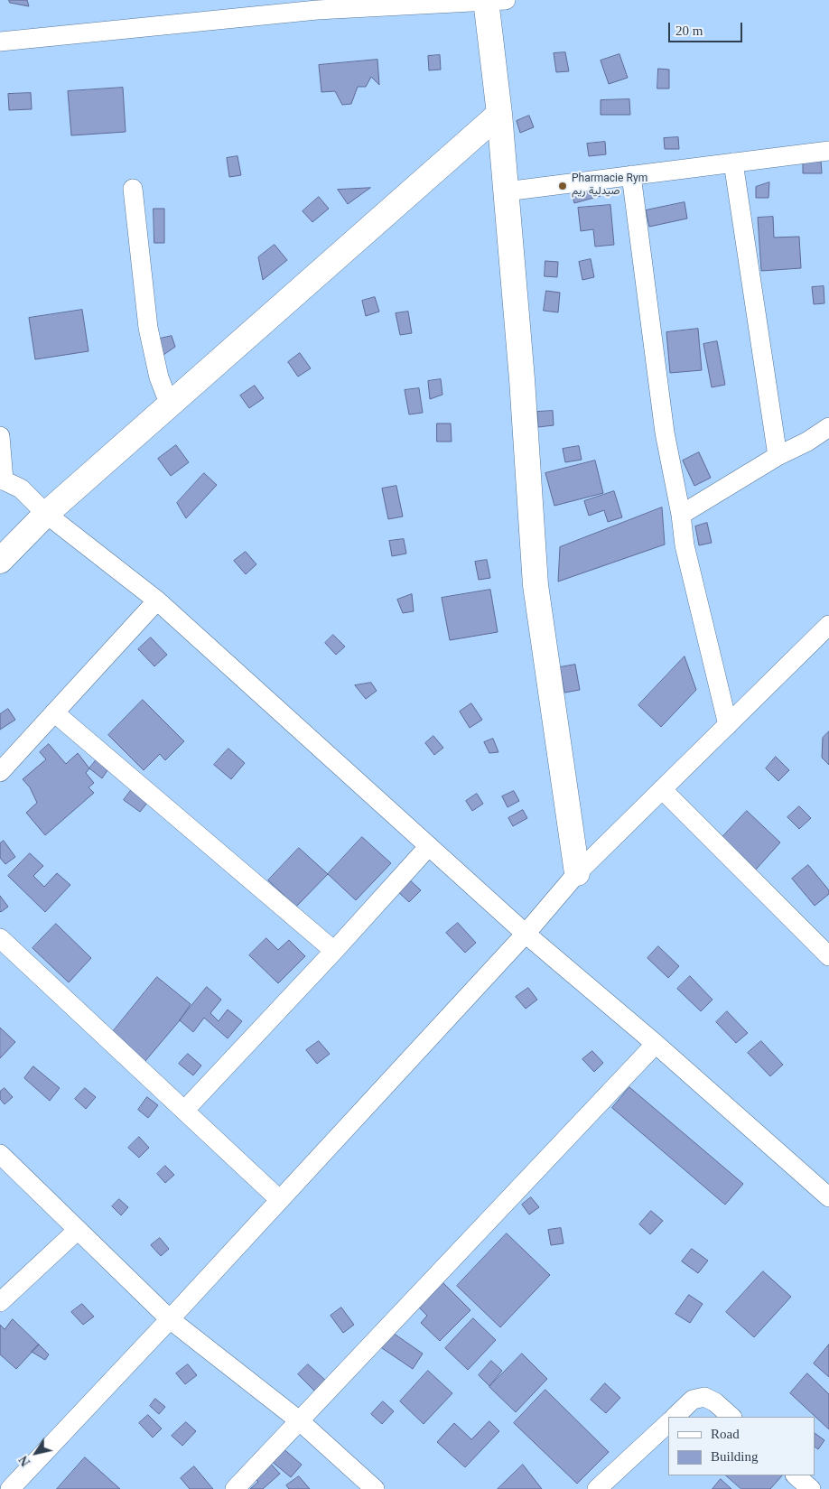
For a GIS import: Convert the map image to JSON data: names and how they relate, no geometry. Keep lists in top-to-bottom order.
{
  "places": ["Pharmacie Rym صيدلية ريم"],
  "legend": ["Road", "Building"],
  "scale_bar": "20 m",
  "north": "bottom left"
}
